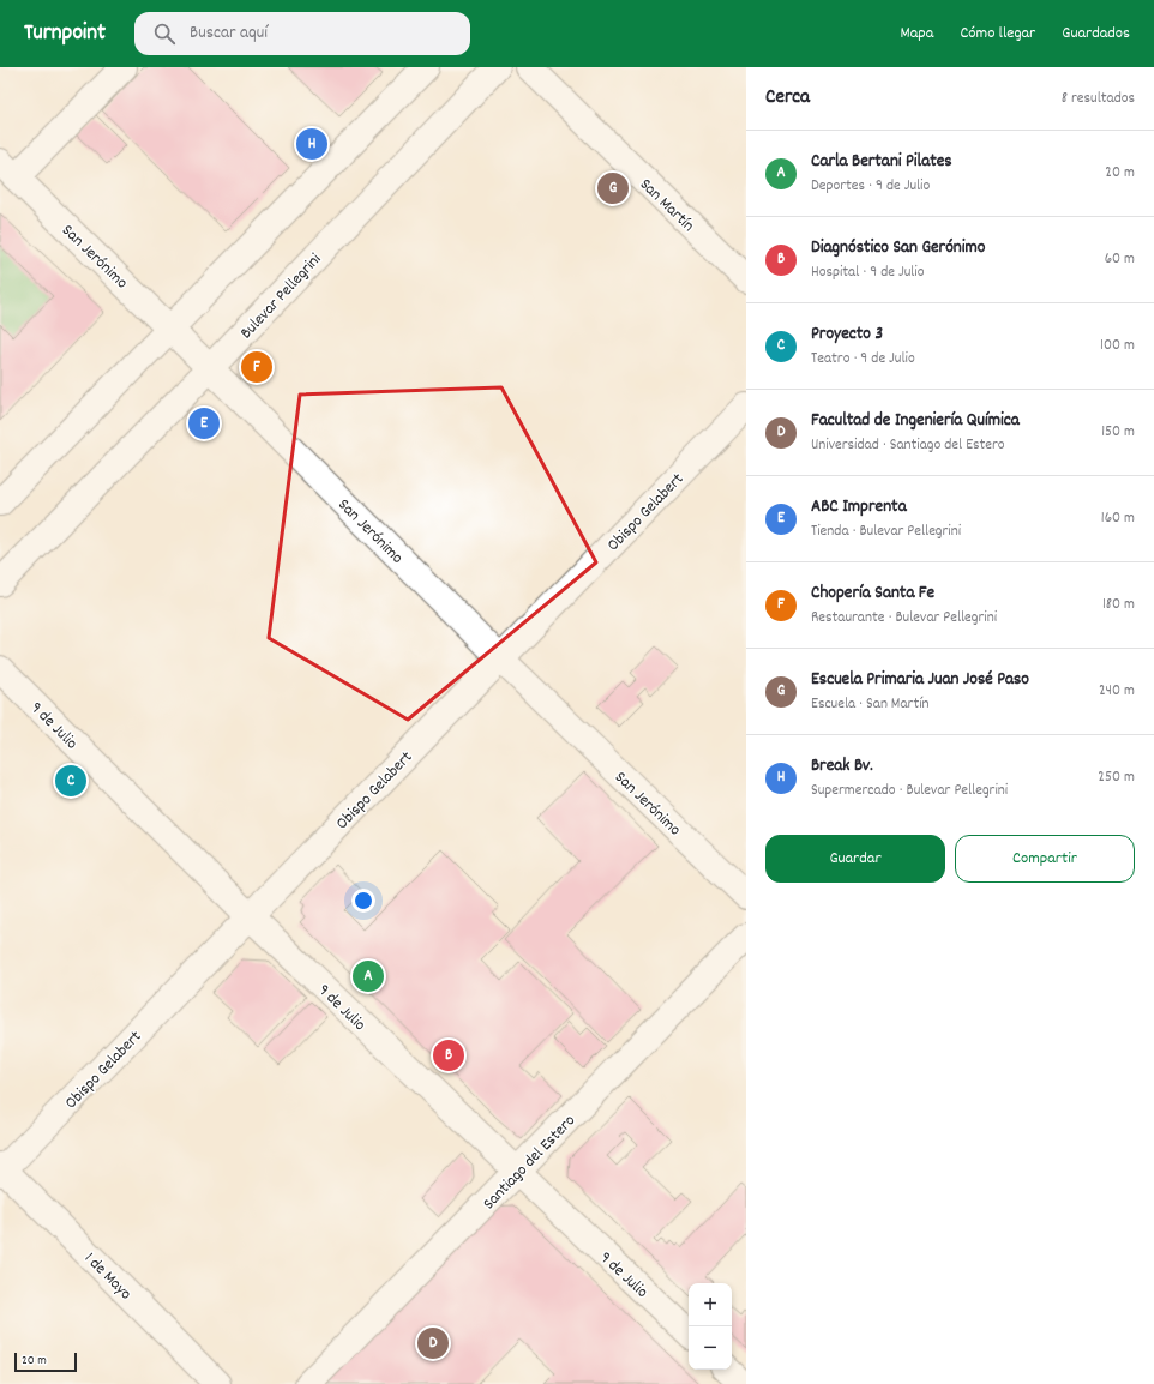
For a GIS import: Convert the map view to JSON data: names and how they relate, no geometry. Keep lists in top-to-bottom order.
{
  "streets": {
    "street": [
      "San Martín",
      "San Jerónimo",
      "Bulevar Pellegrini",
      "Obispo Gelabert",
      "9 de Julio",
      "Santiago del Estero",
      "1 de Mayo"
    ]
  },
  "crossings": [
    ["San Jerónimo", "Bulevar Pellegrini"],
    ["San Jerónimo", "Obispo Gelabert"],
    ["Obispo Gelabert", "9 de Julio"],
    ["Obispo Gelabert", "1 de Mayo"],
    ["9 de Julio", "Santiago del Estero"]
  ],
  "scale_bar": "20 m",
  "page": {
    "header": "Turnpoint",
    "search": "Buscar aquí",
    "nav": ["Mapa", "Cómo llegar", "Guardados"],
    "heading": ["Cerca", "8 resultados"],
    "pins": [
      "H",
      "G",
      "F",
      "E",
      "C",
      "A",
      "B",
      "D"
    ],
    "list": [
      {
        "mark": "A",
        "name": "Carla Bertani Pilates",
        "note": "Deportes · 9 de Julio",
        "value": "20 m"
      },
      {
        "mark": "B",
        "name": "Diagnóstico San Gerónimo",
        "note": "Hospital · 9 de Julio",
        "value": "60 m"
      },
      {
        "mark": "C",
        "name": "Proyecto 3",
        "note": "Teatro · 9 de Julio",
        "value": "100 m"
      },
      {
        "mark": "D",
        "name": "Facultad de Ingeniería Química",
        "note": "Universidad · Santiago del Estero",
        "value": "150 m"
      },
      {
        "mark": "E",
        "name": "ABC Imprenta",
        "note": "Tienda · Bulevar Pellegrini",
        "value": "160 m"
      },
      {
        "mark": "F",
        "name": "Chopería Santa Fe",
        "note": "Restaurante · Bulevar Pellegrini",
        "value": "180 m"
      },
      {
        "mark": "G",
        "name": "Escuela Primaria Juan José Paso",
        "note": "Escuela · San Martín",
        "value": "240 m"
      },
      {
        "mark": "H",
        "name": "Break Bv.",
        "note": "Supermercado · Bulevar Pellegrini",
        "value": "250 m"
      }
    ],
    "buttons": ["Guardar", "Compartir"],
    "map_buttons": ["+", "−"],
    "scale": "20 m"
  }
}
